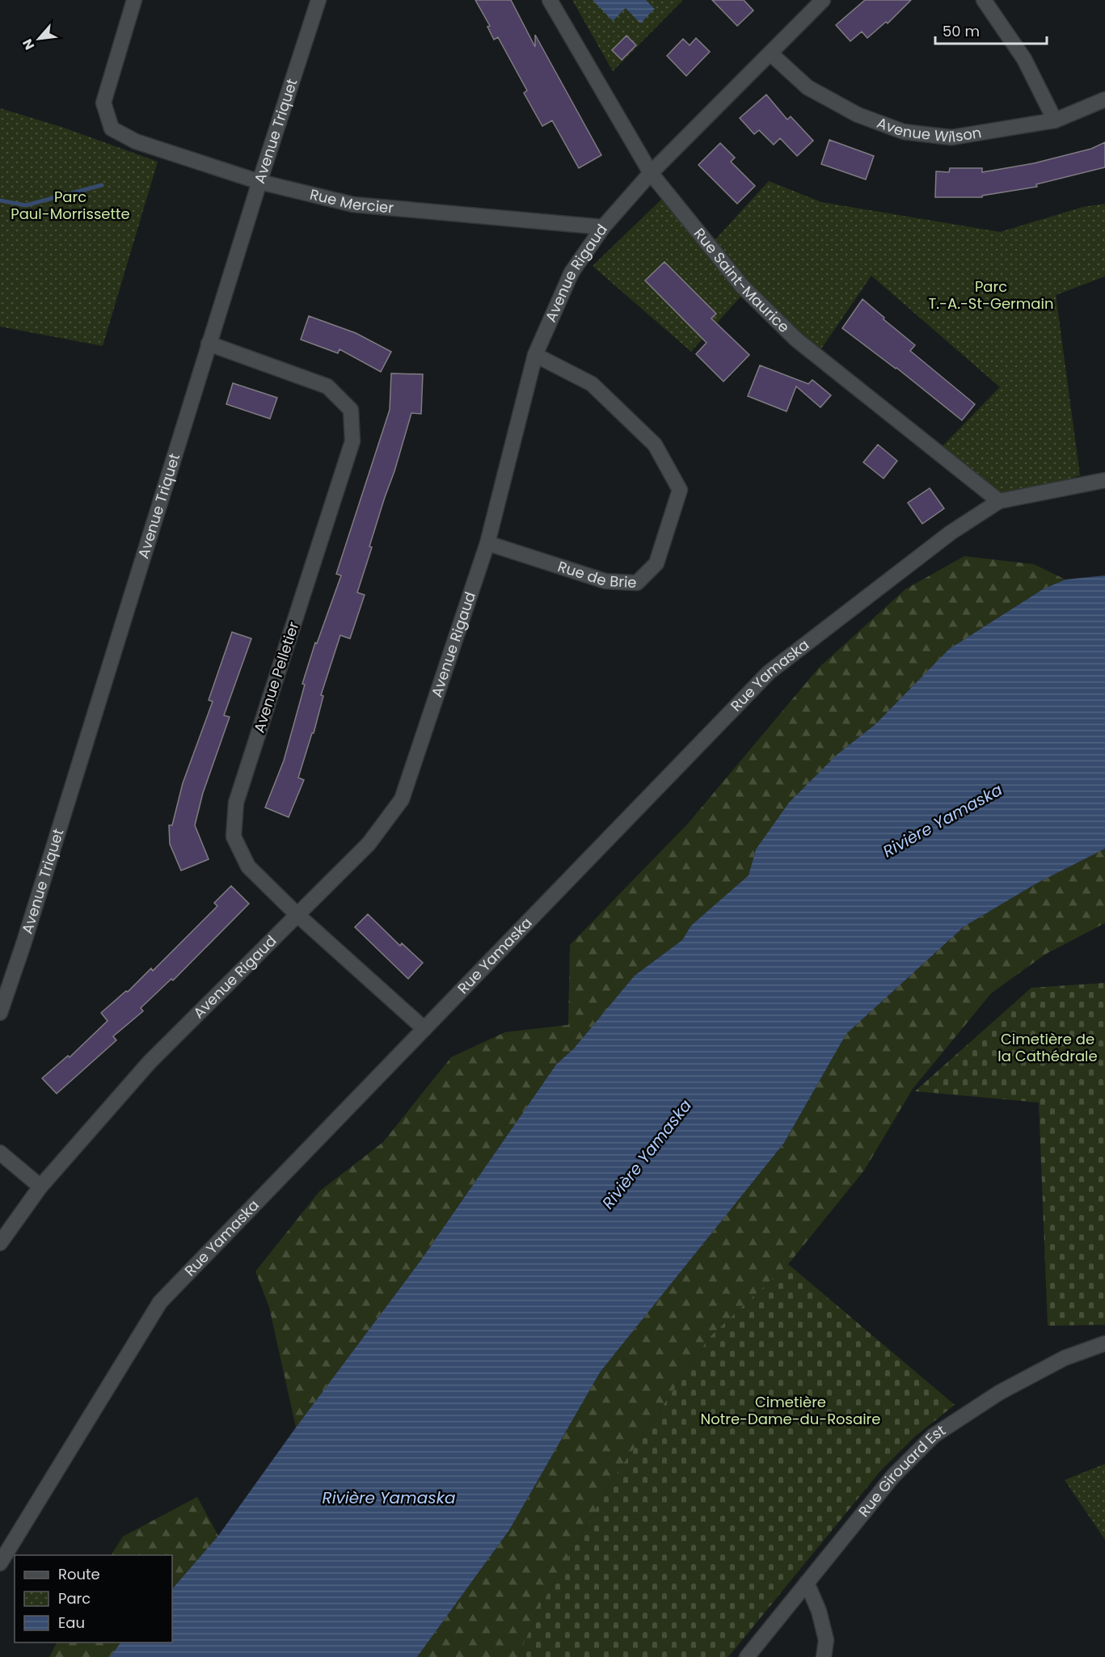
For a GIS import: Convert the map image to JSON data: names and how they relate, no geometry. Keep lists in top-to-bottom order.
{
  "streets": {
    "street": [
      "Avenue Wilson",
      "Avenue Triquet",
      "Rue Mercier",
      "Avenue Rigaud",
      "Rue Saint-Maurice",
      "Rue de Brie",
      "Rue Yamaska",
      "Avenue Pelletier",
      "Rue Girouard Est"
    ]
  },
  "crossings": [
    ["Avenue Wilson", "Avenue Rigaud"],
    ["Avenue Triquet", "Rue Mercier"],
    ["Avenue Triquet", "Avenue Pelletier"],
    ["Rue Mercier", "Avenue Rigaud"],
    ["Avenue Rigaud", "Rue Saint-Maurice"],
    ["Avenue Rigaud", "Rue de Brie"],
    ["Avenue Rigaud", "Avenue Pelletier"],
    ["Rue Saint-Maurice", "Rue Yamaska"],
    ["Rue Yamaska", "Avenue Pelletier"]
  ],
  "water": ["Rivière Yamaska"],
  "parks": [
    "Parc Paul-Morrissette",
    "Parc T.-A.-St-Germain",
    "Cimetière de la Cathédrale",
    "Cimetière Notre-Dame-du-Rosaire"
  ],
  "legend": ["Route", "Parc", "Eau"],
  "scale_bar": "50 m",
  "north": "bottom left"
}
